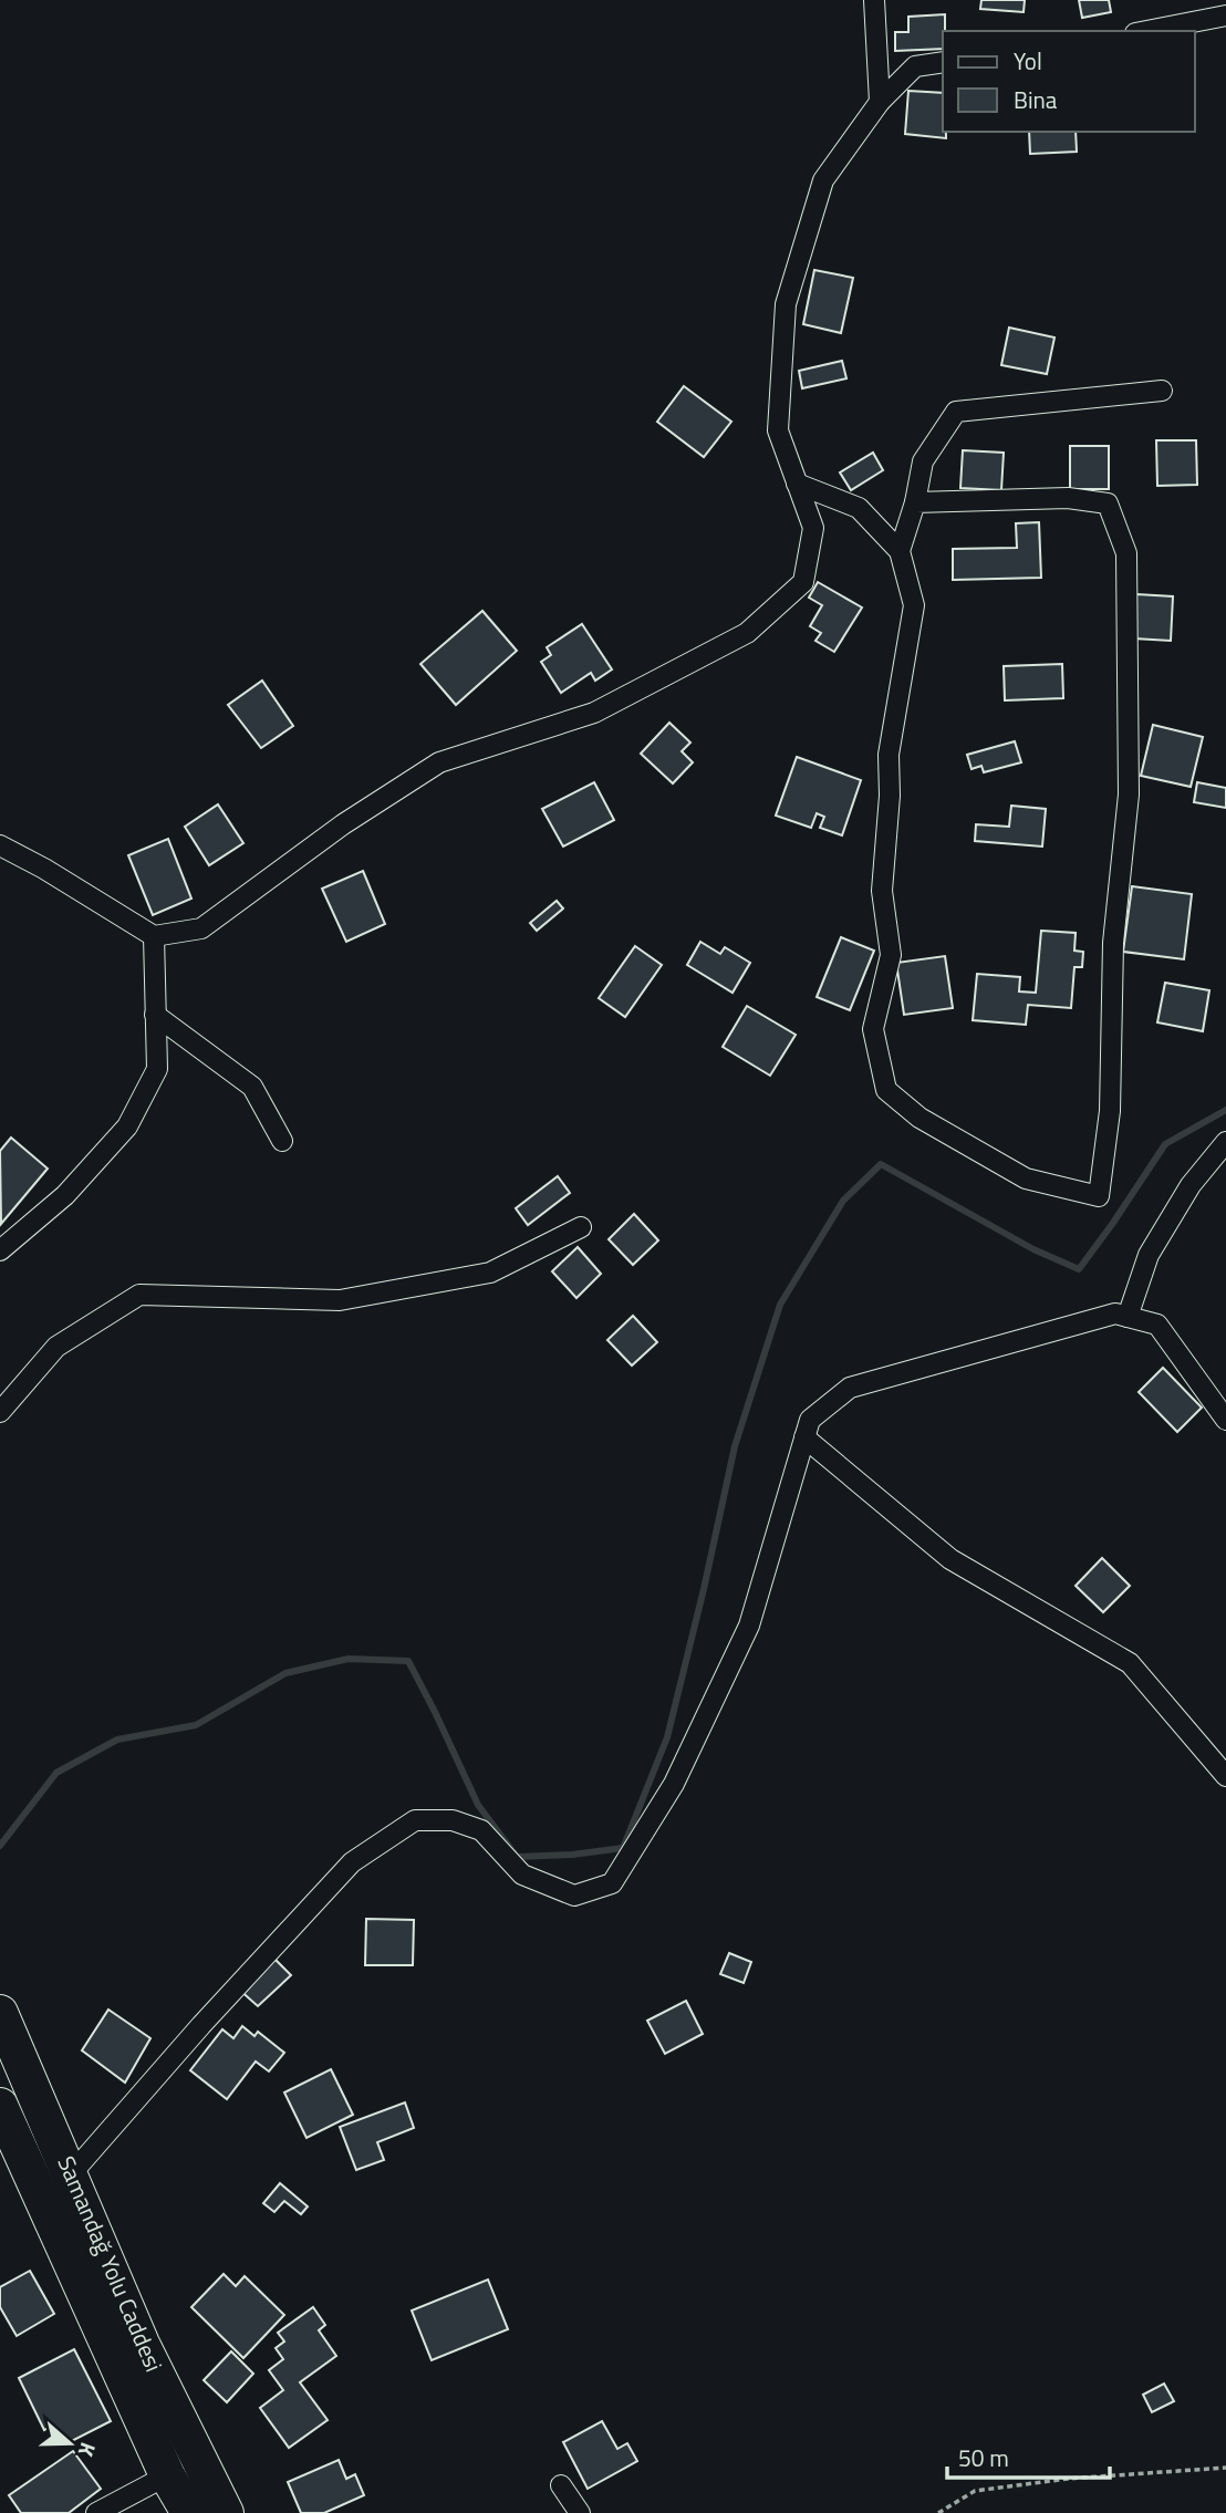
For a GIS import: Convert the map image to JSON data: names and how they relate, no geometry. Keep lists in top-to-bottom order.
{
  "streets": {
    "highway": ["Samandağ Yolu Caddesi"]
  },
  "legend": ["Yol", "Bina"],
  "scale_bar": "50 m",
  "north": "right"
}
